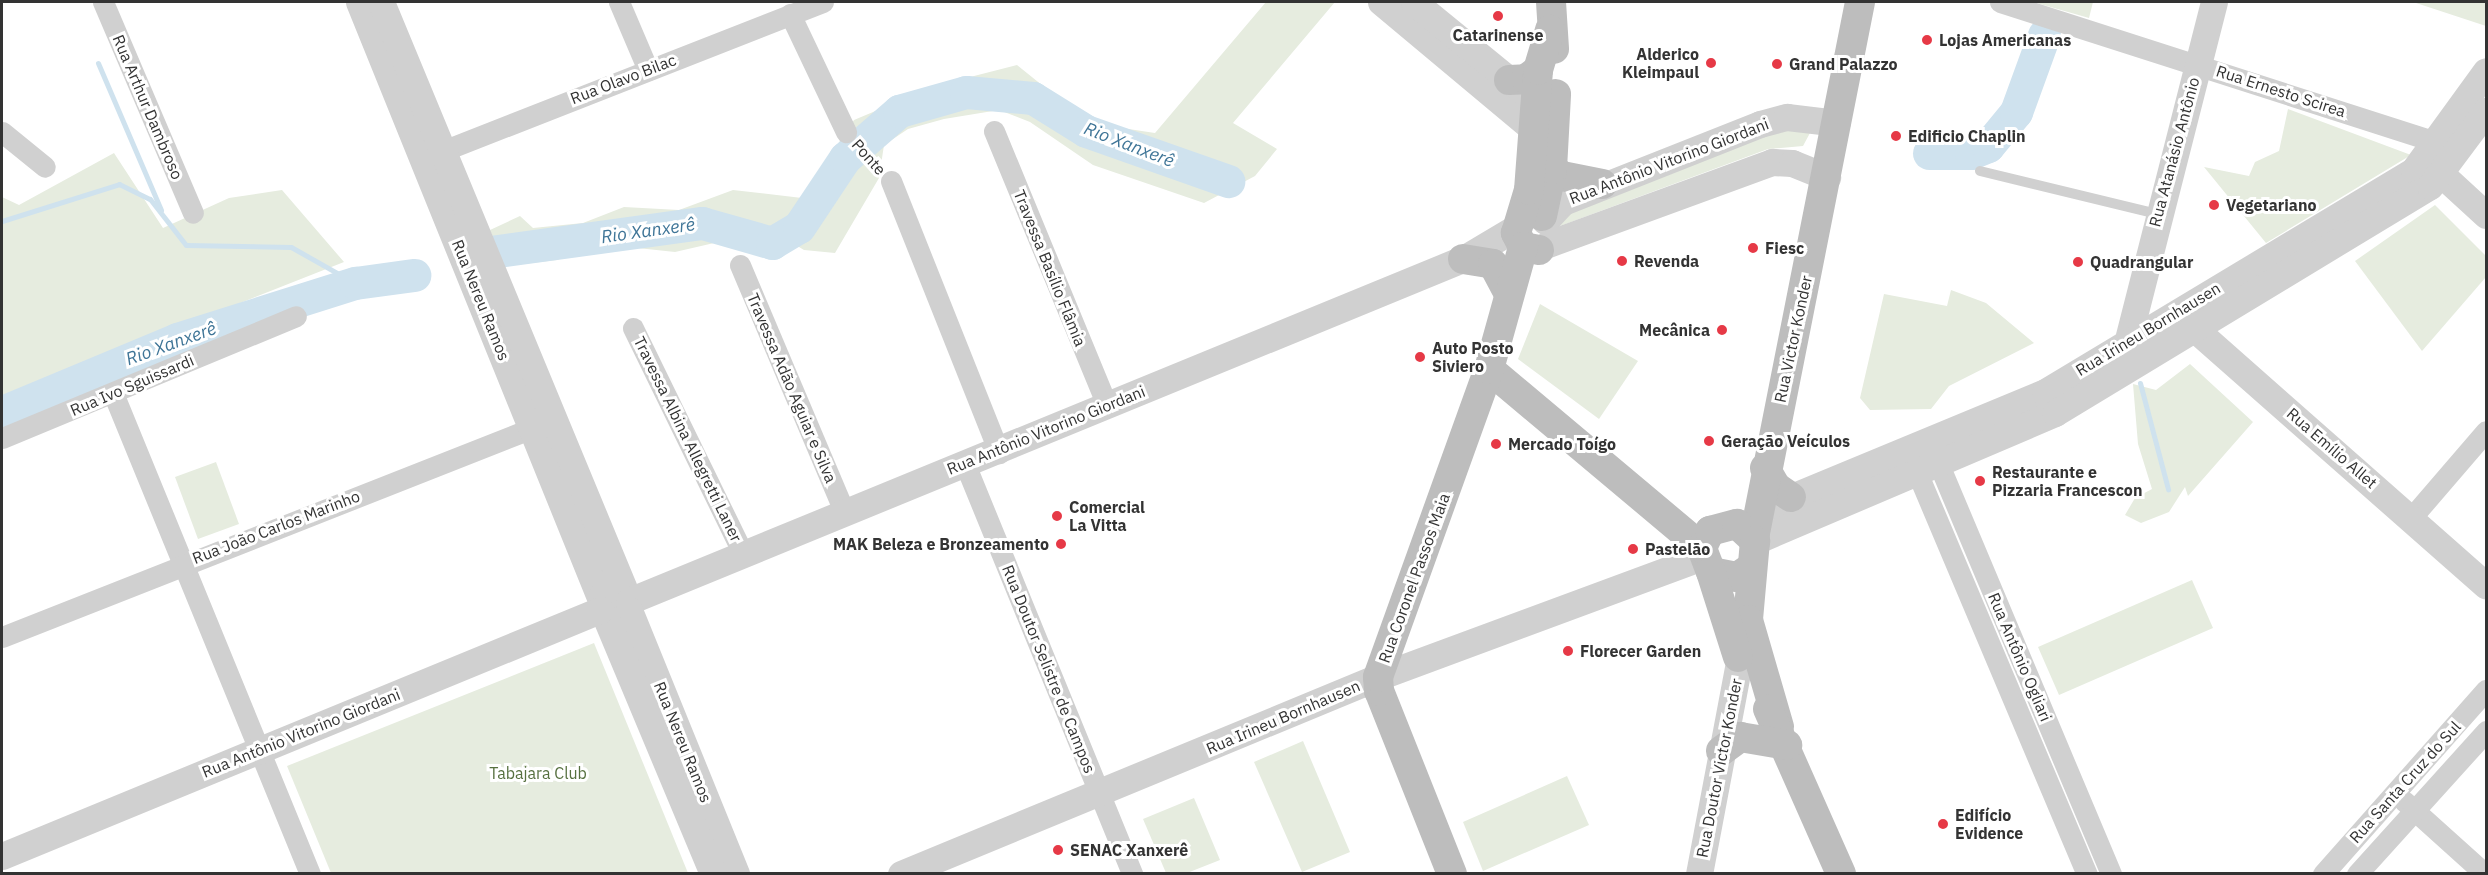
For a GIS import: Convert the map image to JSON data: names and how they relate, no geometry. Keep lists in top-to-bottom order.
{
  "streets": {
    "main road": ["Rua Victor Konder", "Rua Coronel Passos Maia"],
    "street": [
      "Rua Olavo Bilac",
      "Rua Ernesto Scirea",
      "Rua Arthur Dambroso",
      "Rua Atanásio Antônio",
      "Rua Antônio Vitorino Giordani",
      "Travessa Basílio Flâmia",
      "Rua Nereu Ramos",
      "Rua Irineu Bornhausen",
      "Rua Ivo Sguissardi",
      "Travessa Adão Aguiar e Silva",
      "Travessa Albina Allegretti Laner",
      "Rua Emílio Allet",
      "Rua João Carlos Marinho",
      "Rua Antônio Ogliari",
      "Rua Doutor Selistre de Campos",
      "Rua Doutor Victor Konder",
      "Rua Santa Cruz do Sul"
    ],
    "path": ["Ponte"]
  },
  "crossings": [
    ["Rua Olavo Bilac", "Rua Nereu Ramos"],
    ["Rua Ernesto Scirea", "Rua Atanásio Antônio"],
    ["Rua Ernesto Scirea", "Rua Irineu Bornhausen"],
    ["Rua Atanásio Antônio", "Rua Irineu Bornhausen"],
    ["Rua Antônio Vitorino Giordani", "Travessa Basílio Flâmia"],
    ["Rua Antônio Vitorino Giordani", "Rua Nereu Ramos"],
    ["Rua Antônio Vitorino Giordani", "Rua Victor Konder"],
    ["Rua Antônio Vitorino Giordani", "Travessa Adão Aguiar e Silva"],
    ["Rua Antônio Vitorino Giordani", "Travessa Albina Allegretti Laner"],
    ["Rua Antônio Vitorino Giordani", "Rua Coronel Passos Maia"],
    ["Rua Antônio Vitorino Giordani", "Rua Doutor Selistre de Campos"],
    ["Rua Nereu Ramos", "Rua João Carlos Marinho"],
    ["Rua Irineu Bornhausen", "Rua Victor Konder"],
    ["Rua Irineu Bornhausen", "Rua Emílio Allet"],
    ["Rua Irineu Bornhausen", "Rua Coronel Passos Maia"],
    ["Rua Irineu Bornhausen", "Rua Antônio Ogliari"],
    ["Rua Irineu Bornhausen", "Rua Doutor Selistre de Campos"]
  ],
  "water": ["Rio Xanxerê"],
  "parks": ["Tabajara Club"],
  "places": [
    "Catarinense",
    "Lojas Americanas",
    "Alderico Kleimpaul",
    "Grand Palazzo",
    "Edificio Chaplin",
    "Vegetariano",
    "Fiesc",
    "Revenda",
    "Quadrangular",
    "Mecânica",
    "Auto Posto Siviero",
    "Geração Veículos",
    "Mercado Toígo",
    "Restaurante e Pizzaria Francescon",
    "Comercial La Vitta",
    "MAK Beleza e Bronzeamento",
    "Pastelão",
    "Florecer Garden",
    "Edifício Evidence",
    "SENAC Xanxerê"
  ]
}
